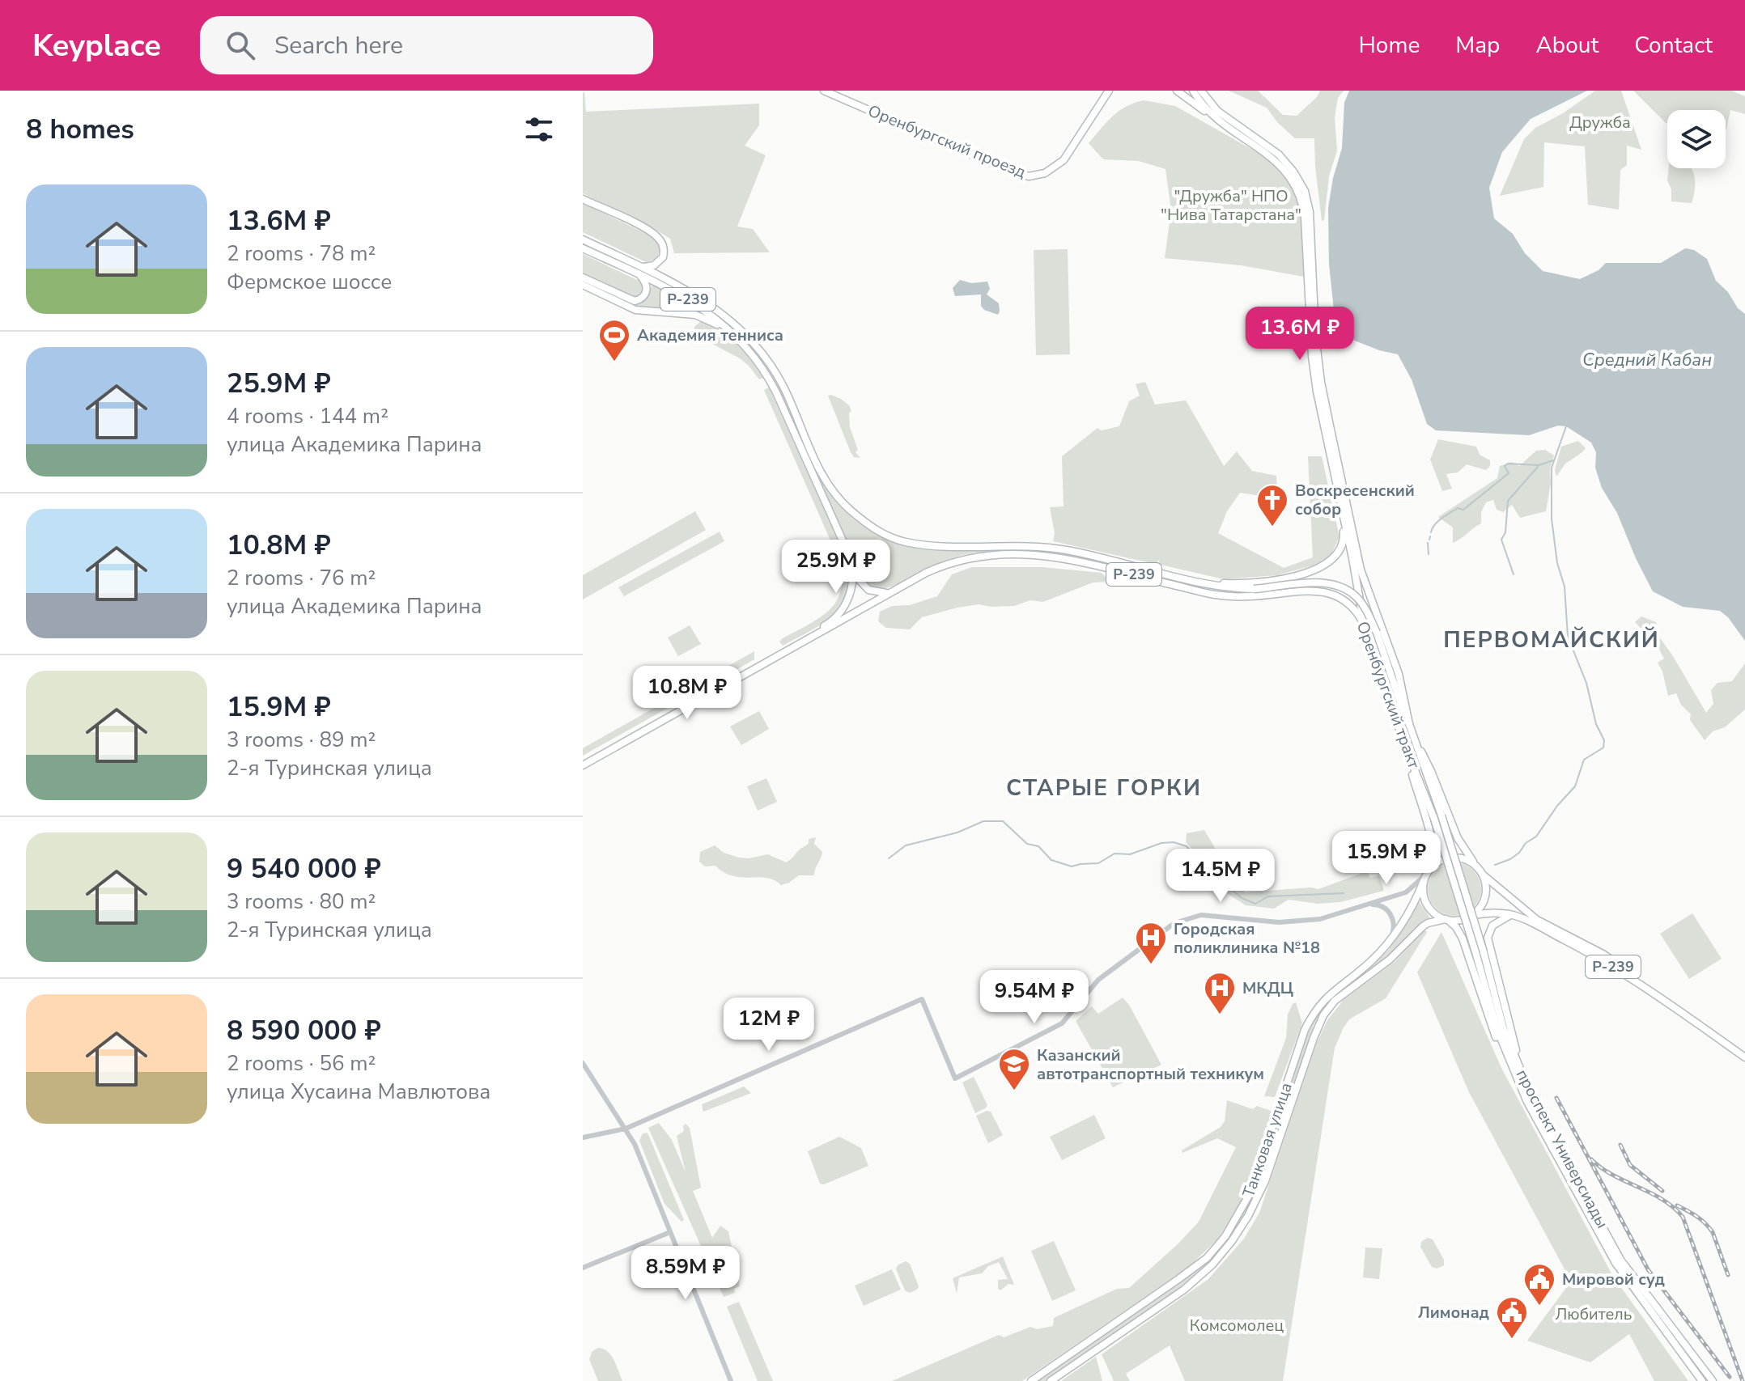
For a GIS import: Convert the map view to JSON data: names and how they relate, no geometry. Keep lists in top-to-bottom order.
{
  "streets": {
    "main road": [
      "Оренбургский проезд",
      "Р-239",
      "Оренбургский тракт",
      "Танковая улица",
      "проспект Универсиады"
    ]
  },
  "crossings": [
    ["Р-239", "Оренбургский тракт"],
    ["Р-239", "Танковая улица"],
    ["Оренбургский тракт", "проспект Универсиады"]
  ],
  "districts": ["ПЕРВОМАЙСКИЙ", "СТАРЫЕ ГОРКИ"],
  "water": ["Средний Кабан"],
  "parks": [
    "Дружба",
    "\"Дружба\" НПО \"Нива Татарстана\"",
    "Любитель",
    "Комсомолец"
  ],
  "places": {
    "sports": ["Академия тенниса"],
    "church": ["Воскресенский собор"],
    "hospital": ["Городская поликлиника №18", "МКДЦ"],
    "school or university": ["Казанский автотранспортный техникум"],
    "public building": ["Мировой суд", "Лимонад"]
  },
  "page": {
    "header": "Keyplace",
    "search": "Search here",
    "nav": [
      "Home",
      "Map",
      "About",
      "Contact"
    ],
    "heading": "8 homes",
    "list": [
      {
        "name": "13.6M ₽",
        "note": "2 rooms · 78 m² · Фермское шоссе"
      },
      {
        "name": "25.9M ₽",
        "note": "4 rooms · 144 m² · улица Академика Парина"
      },
      {
        "name": "10.8M ₽",
        "note": "2 rooms · 76 m² · улица Академика Парина"
      },
      {
        "name": "15.9M ₽",
        "note": "3 rooms · 89 m² · 2-я Туринская улица"
      },
      {
        "name": "9 540 000 ₽",
        "note": "3 rooms · 80 m² · 2-я Туринская улица"
      },
      {
        "name": "8 590 000 ₽",
        "note": "2 rooms · 56 m² · улица Хусаина Мавлютова"
      }
    ],
    "price": [
      "13.6M ₽",
      "25.9M ₽",
      "10.8M ₽",
      "15.9M ₽",
      "14.5M ₽",
      "9.54M ₽",
      "12M ₽",
      "8.59M ₽"
    ]
  }
}
